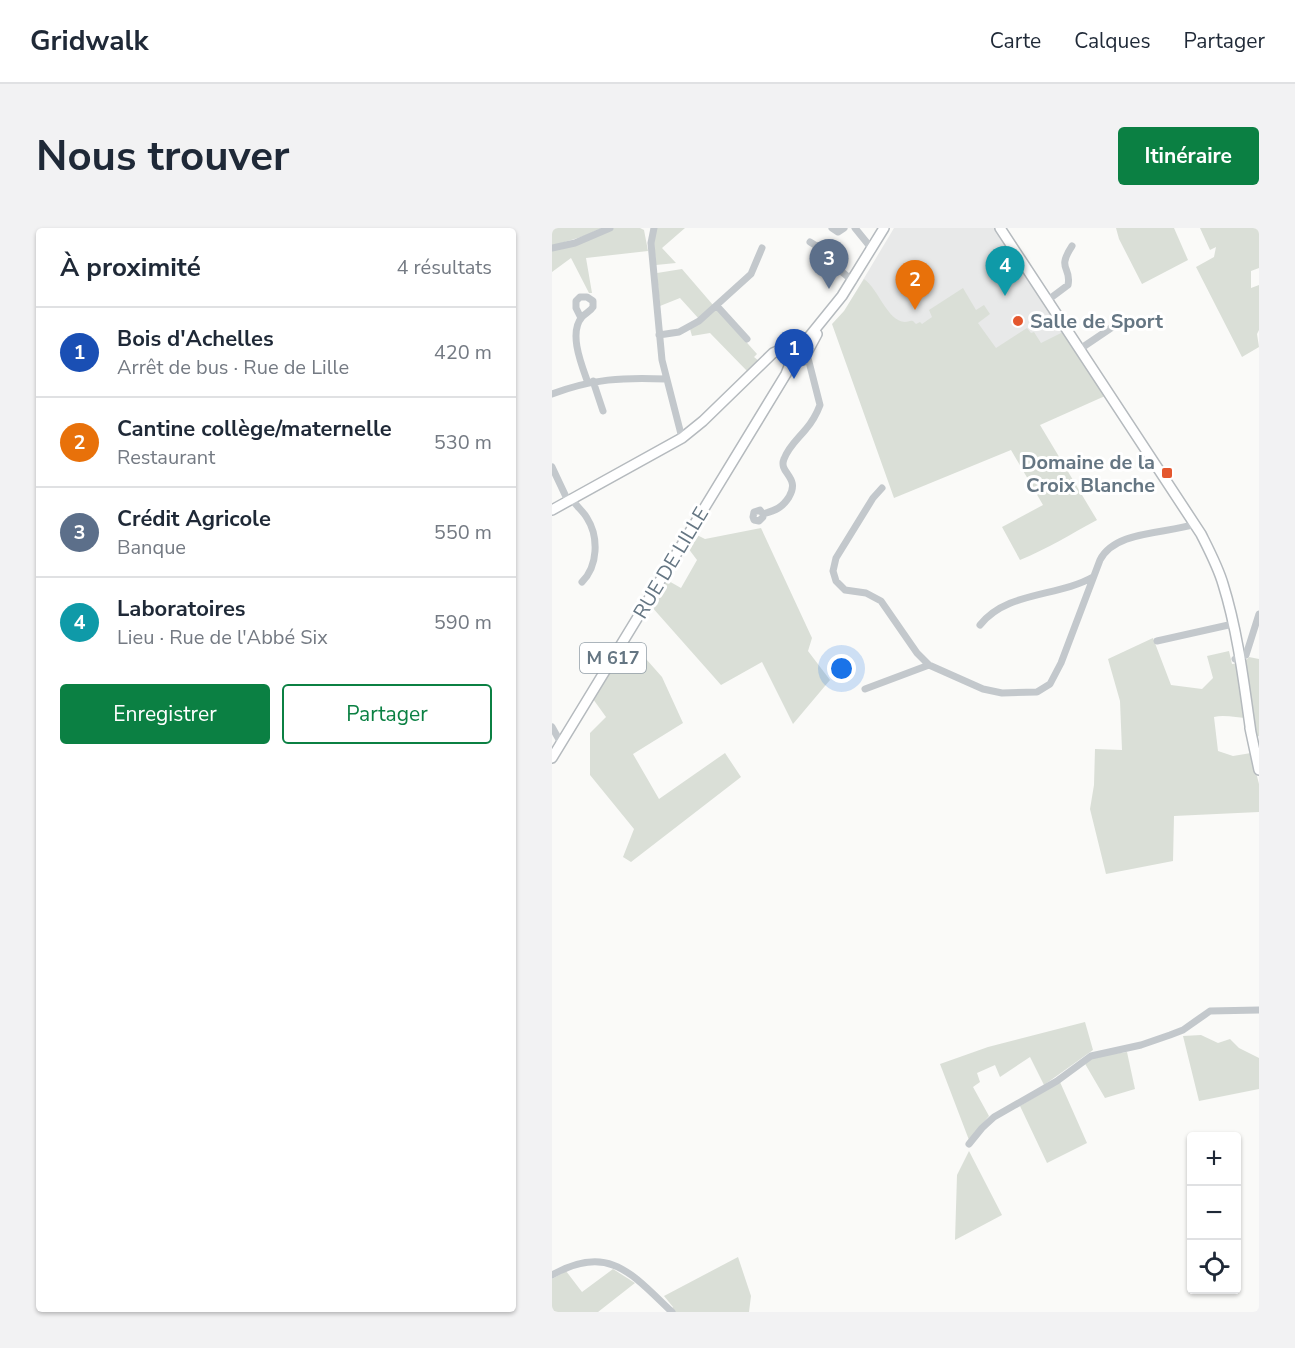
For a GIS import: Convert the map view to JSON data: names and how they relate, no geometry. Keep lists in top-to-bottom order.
{
  "streets": {
    "main road": ["RUE DE LILLE", "M 617"]
  },
  "crossings": [
    ["RUE DE LILLE", "M 617"]
  ],
  "places": {
    "other": ["Salle de Sport"],
    "transit": ["Domaine de la Croix Blanche"]
  },
  "page": {
    "header": "Gridwalk",
    "nav": ["Carte", "Calques", "Partager"],
    "buttons": [
      "Itinéraire",
      ["Enregistrer", "Partager"]
    ],
    "title": "Nous trouver",
    "heading": ["À proximité", "4 résultats"],
    "pins": [
      "3",
      "4",
      "2",
      "1"
    ],
    "list": [
      {
        "mark": "1",
        "name": "Bois d'Achelles",
        "note": "Arrêt de bus · Rue de Lille",
        "value": "420 m"
      },
      {
        "mark": "2",
        "name": "Cantine collège/maternelle",
        "note": "Restaurant",
        "value": "530 m"
      },
      {
        "mark": "3",
        "name": "Crédit Agricole",
        "note": "Banque",
        "value": "550 m"
      },
      {
        "mark": "4",
        "name": "Laboratoires",
        "note": "Lieu · Rue de l'Abbé Six",
        "value": "590 m"
      }
    ],
    "map_buttons": ["+", "−"]
  }
}
